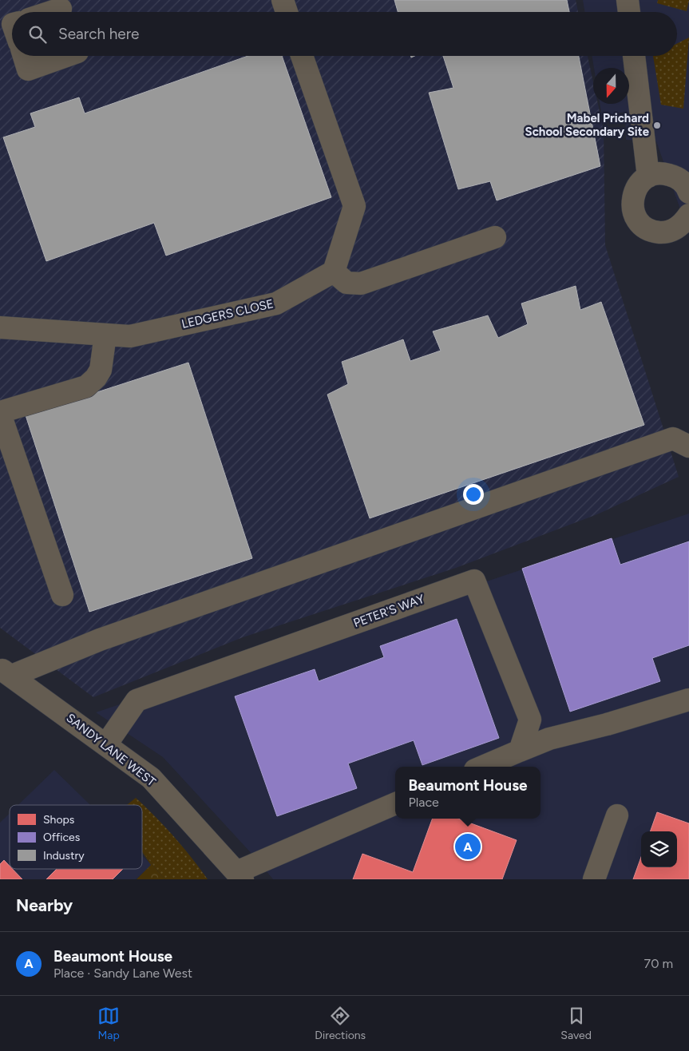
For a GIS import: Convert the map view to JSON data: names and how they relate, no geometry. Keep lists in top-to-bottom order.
{
  "streets": {
    "street": ["LEDGERS CLOSE", "PETER'S WAY", "SANDY LANE WEST"]
  },
  "crossings": [
    ["PETER'S WAY", "SANDY LANE WEST"]
  ],
  "places": ["Mabel Prichard School Secondary Site"],
  "legend": ["Shops", "Offices", "Industry"],
  "north": "bottom",
  "page": {
    "search": "Search here",
    "popup": ["Beaumont House", "Place"],
    "pins": "A",
    "heading": "Nearby",
    "list": [
      {
        "mark": "A",
        "name": "Beaumont House",
        "note": "Place · Sandy Lane West",
        "value": "70 m"
      }
    ],
    "nav": ["Map", "Directions", "Saved"]
  }
}
